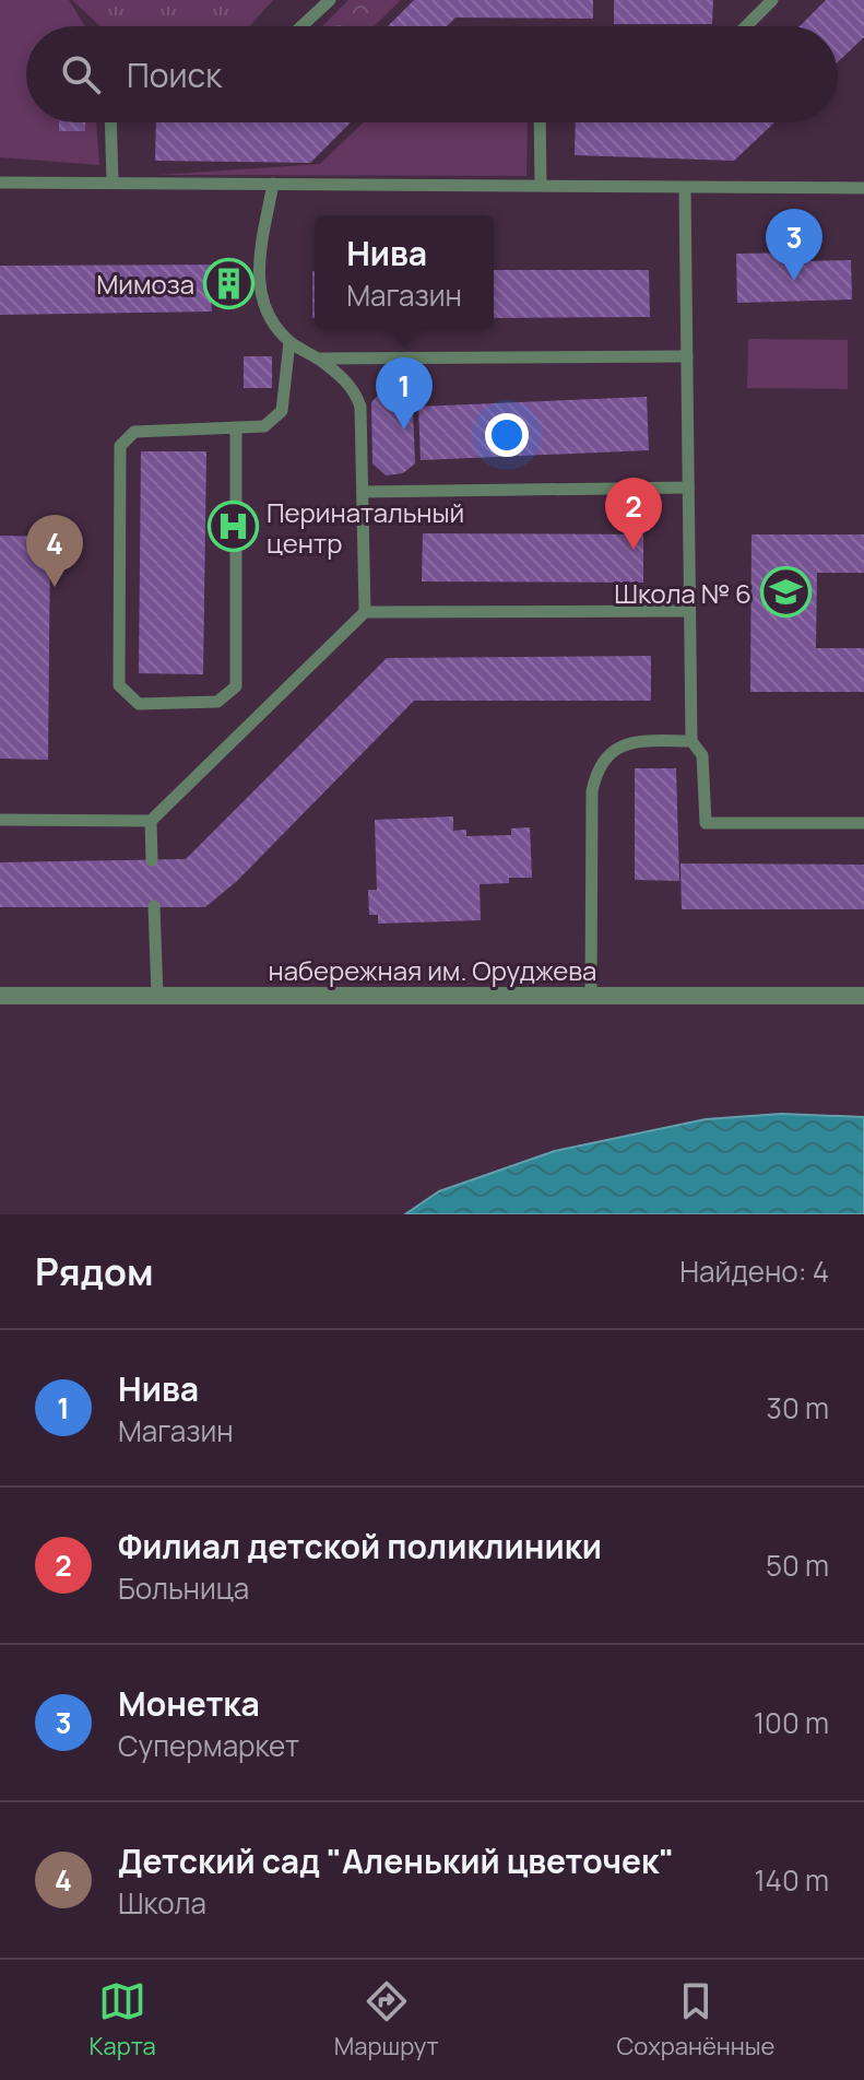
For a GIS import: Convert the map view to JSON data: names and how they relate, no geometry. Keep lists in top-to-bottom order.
{
  "streets": {
    "street": ["набережная им. Оруджева"]
  },
  "places": {
    "building": ["Мимоза"],
    "hospital": ["Перинатальный центр"],
    "school or university": ["Школа № 6"]
  },
  "page": {
    "search": "Поиск",
    "pins": [
      "3",
      "1",
      "2",
      "4"
    ],
    "popup": ["Нива", "Магазин"],
    "heading": ["Рядом", "Найдено: 4"],
    "list": [
      {
        "mark": "1",
        "name": "Нива",
        "note": "Магазин",
        "value": "30 m"
      },
      {
        "mark": "2",
        "name": "Филиал детской поликлиники",
        "note": "Больница",
        "value": "50 m"
      },
      {
        "mark": "3",
        "name": "Монетка",
        "note": "Супермаркет",
        "value": "100 m"
      },
      {
        "mark": "4",
        "name": "Детский сад \"Аленький цветочек\"",
        "note": "Школа",
        "value": "140 m"
      }
    ],
    "nav": ["Карта", "Маршрут", "Сохранённые"]
  }
}
